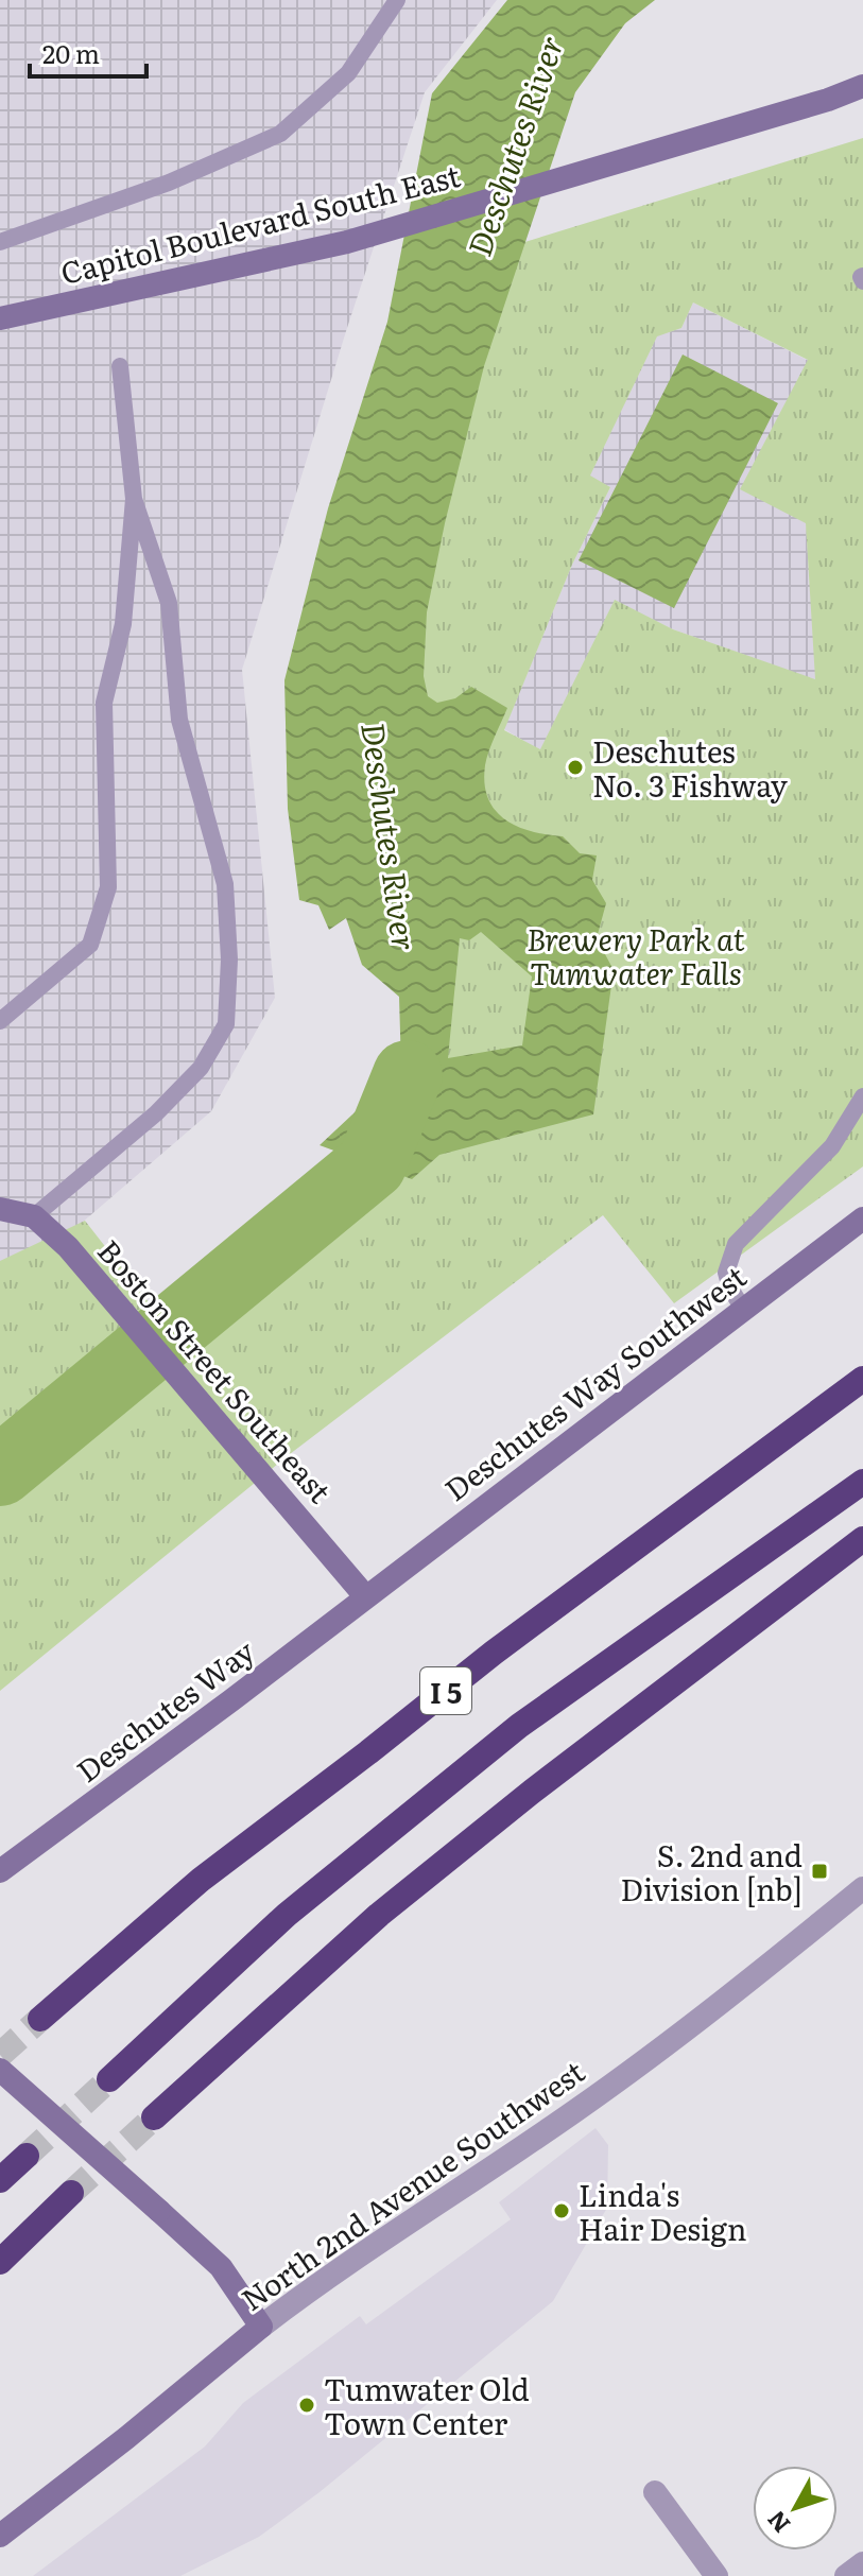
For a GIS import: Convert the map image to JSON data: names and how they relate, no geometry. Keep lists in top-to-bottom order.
{
  "streets": {
    "highway": ["I 5"],
    "main road": [
      "Capitol Boulevard South East",
      "Boston Street Southeast",
      "Deschutes Way Southwest",
      "Deschutes Way",
      "North 2nd Avenue Southwest"
    ]
  },
  "crossings": [
    ["Boston Street Southeast", "Deschutes Way Southwest"],
    ["Boston Street Southeast", "Deschutes Way"],
    ["Deschutes Way Southwest", "Deschutes Way"]
  ],
  "water": ["Deschutes River"],
  "parks": ["Brewery Park at Tumwater Falls"],
  "places": {
    "other": ["Deschutes No. 3 Fishway", "Linda's Hair Design", "Tumwater Old Town Center"],
    "transit": ["S. 2nd and Division [nb]"]
  },
  "scale_bar": "20 m",
  "north": "bottom left"
}
